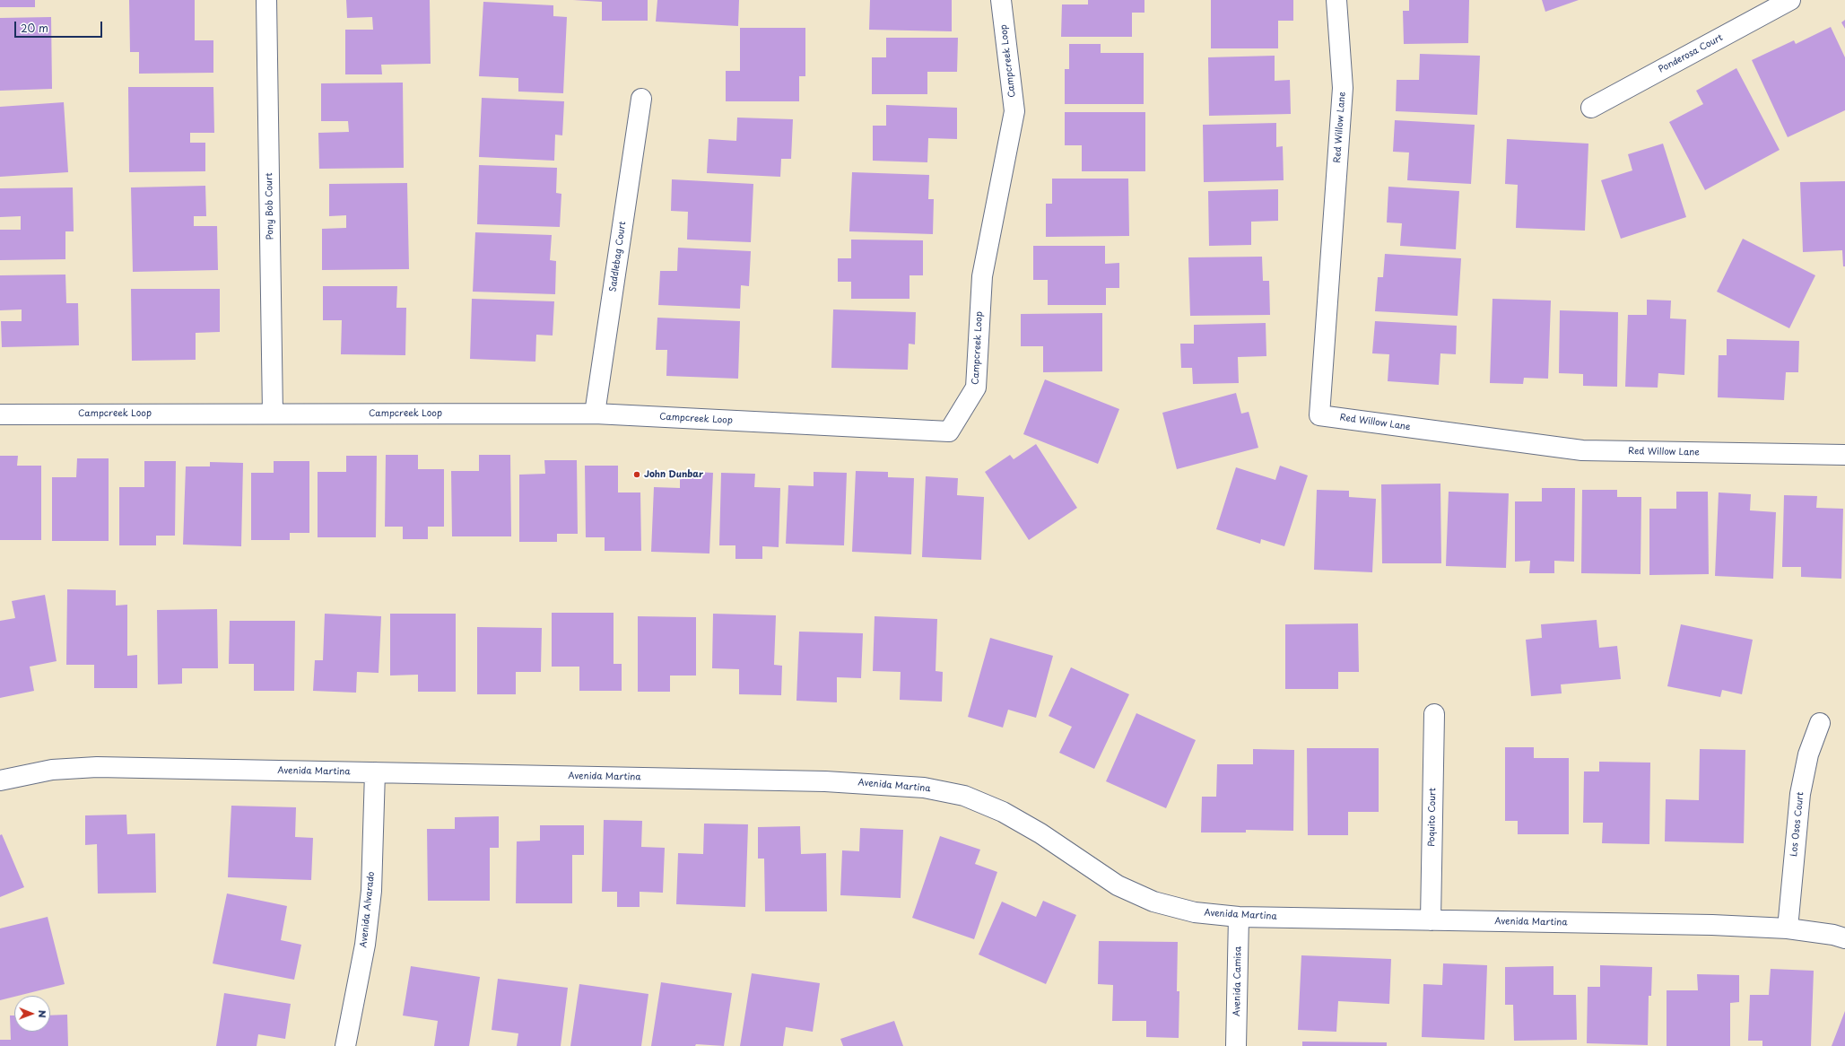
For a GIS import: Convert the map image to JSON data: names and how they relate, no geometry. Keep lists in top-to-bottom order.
{
  "streets": {
    "street": [
      "Ponderosa Court",
      "Campcreek Loop",
      "Red Willow Lane",
      "Pony Bob Court",
      "Saddlebag Court",
      "Avenida Martina",
      "Poquito Court",
      "Los Osos Court",
      "Avenida Alvarado",
      "Avenida Camisa"
    ]
  },
  "crossings": [
    ["Campcreek Loop", "Pony Bob Court"],
    ["Campcreek Loop", "Saddlebag Court"],
    ["Avenida Martina", "Poquito Court"],
    ["Avenida Martina", "Los Osos Court"],
    ["Avenida Martina", "Avenida Alvarado"],
    ["Avenida Martina", "Avenida Camisa"]
  ],
  "places": ["John Dunbar"],
  "scale_bar": "20 m",
  "north": "right"
}
